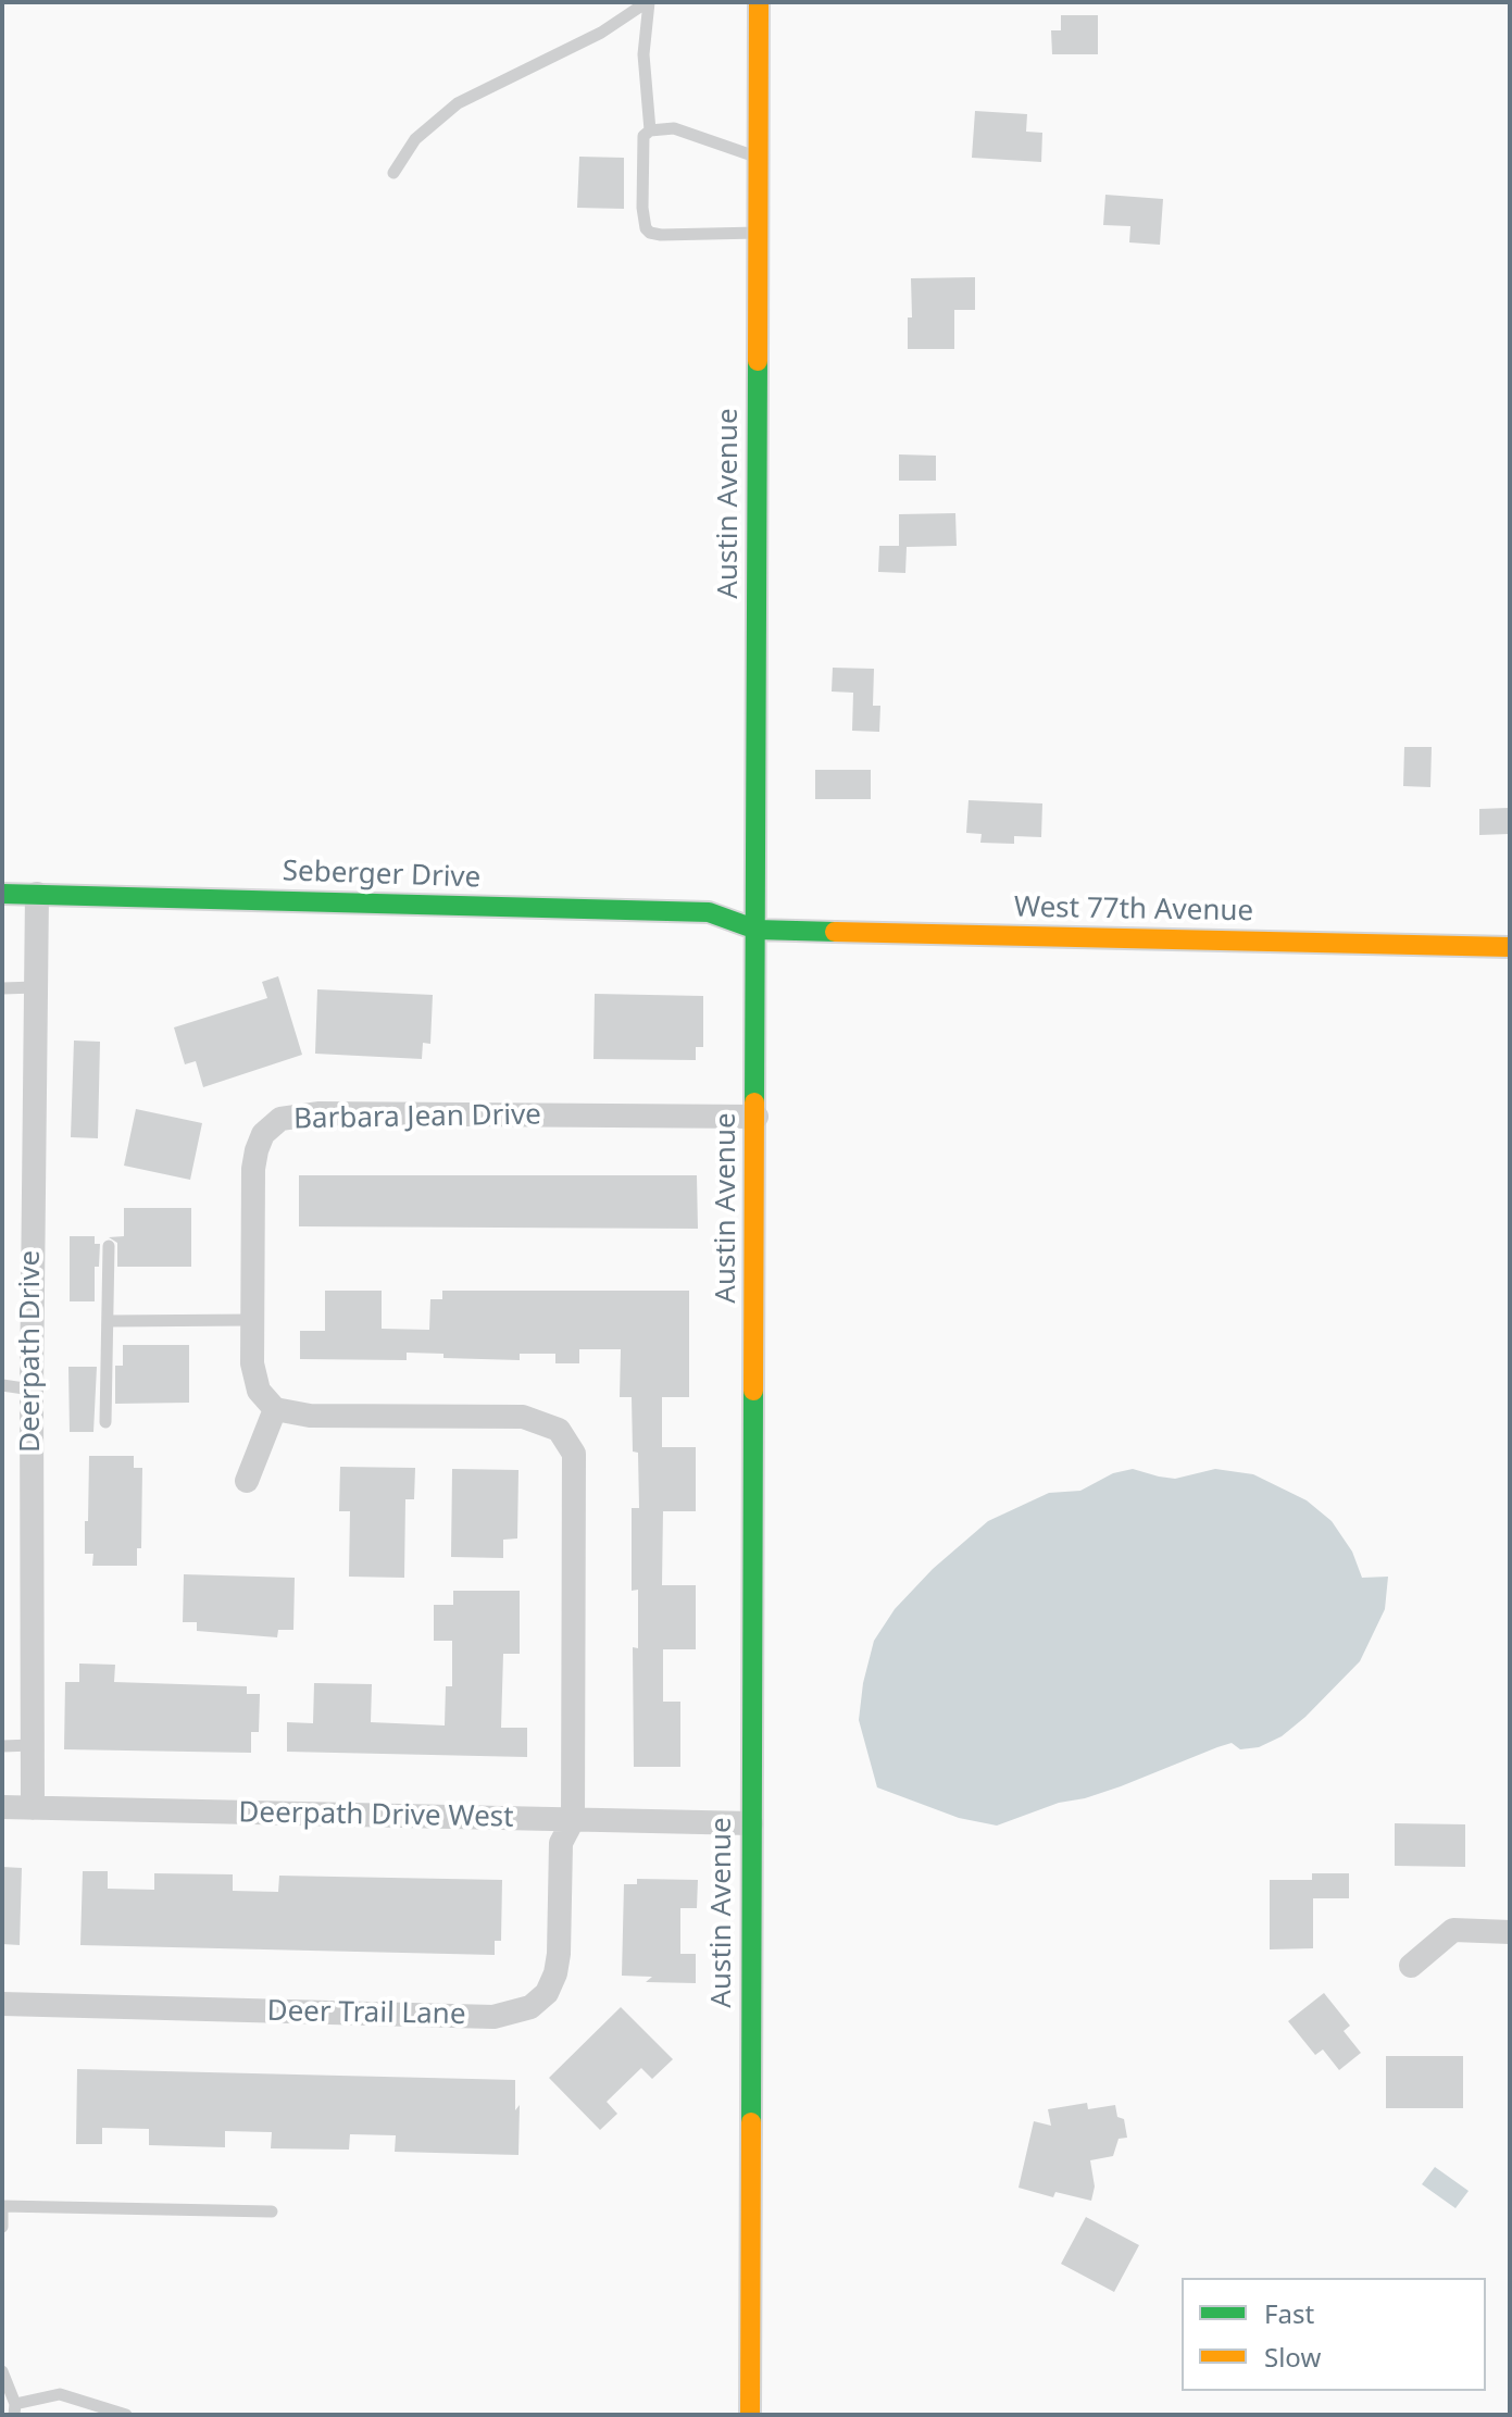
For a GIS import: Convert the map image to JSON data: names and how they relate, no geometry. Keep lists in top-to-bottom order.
{
  "streets": {
    "street": [
      "Austin Avenue",
      "Seberger Drive",
      "West 77th Avenue",
      "Barbara Jean Drive",
      "Deerpath Drive",
      "Deerpath Drive West",
      "Deer Trail Lane"
    ]
  },
  "crossings": [
    ["Austin Avenue", "Seberger Drive"],
    ["Austin Avenue", "West 77th Avenue"],
    ["Austin Avenue", "Barbara Jean Drive"],
    ["Austin Avenue", "Deerpath Drive West"],
    ["Seberger Drive", "West 77th Avenue"],
    ["Seberger Drive", "Deerpath Drive"],
    ["Deerpath Drive", "Deerpath Drive West"],
    ["Deerpath Drive West", "Deer Trail Lane"]
  ],
  "legend": ["Fast", "Slow"]
}
